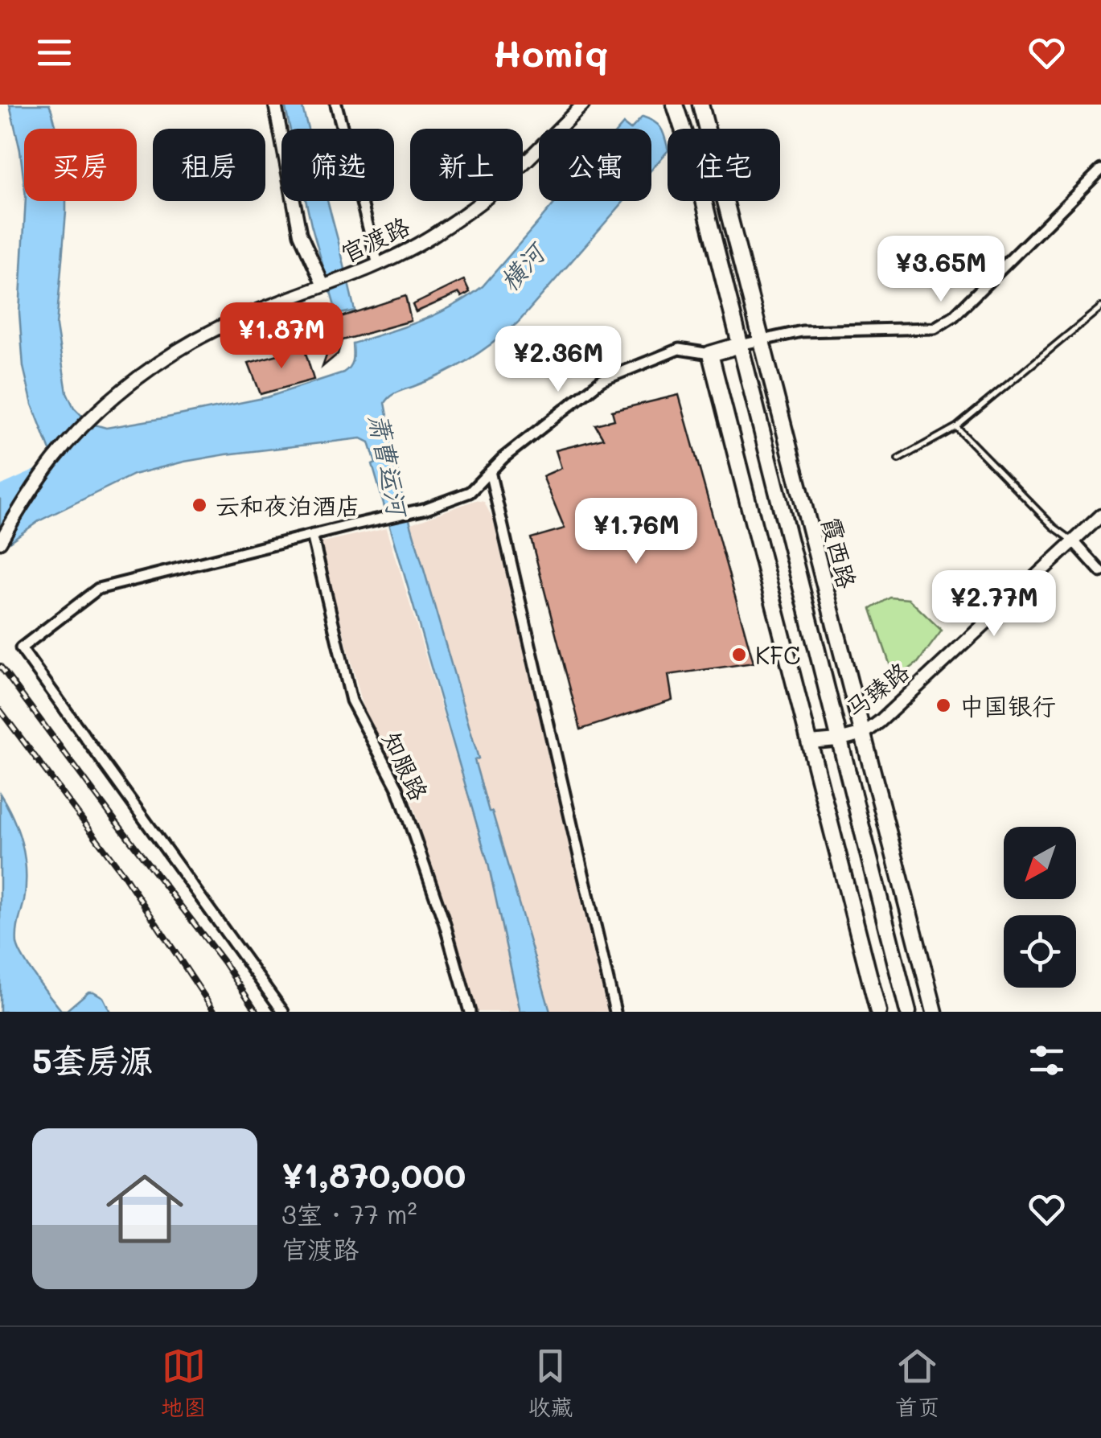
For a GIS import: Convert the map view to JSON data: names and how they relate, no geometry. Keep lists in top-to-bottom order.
{
  "streets": {
    "main road": ["霞西路"],
    "street": ["官渡路", "马臻路", "知服路"]
  },
  "crossings": [
    ["霞西路", "马臻路"]
  ],
  "water": ["横河", "萧曹运河"],
  "places": ["云和夜泊酒店", "KFC", "中国银行"],
  "north": "bottom left",
  "page": {
    "header": "Homiq",
    "chip": [
      "买房",
      "租房",
      "筛选",
      "新上",
      "公寓",
      "住宅"
    ],
    "price": [
      "¥3.65M",
      "¥1.87M",
      "¥2.36M",
      "¥1.76M",
      "¥2.77M"
    ],
    "heading": "5套房源",
    "list": [
      {
        "name": "¥1,870,000",
        "note": "3室 · 77 m² · 官渡路"
      }
    ],
    "tabs": ["地图", "收藏", "首页"]
  }
}
